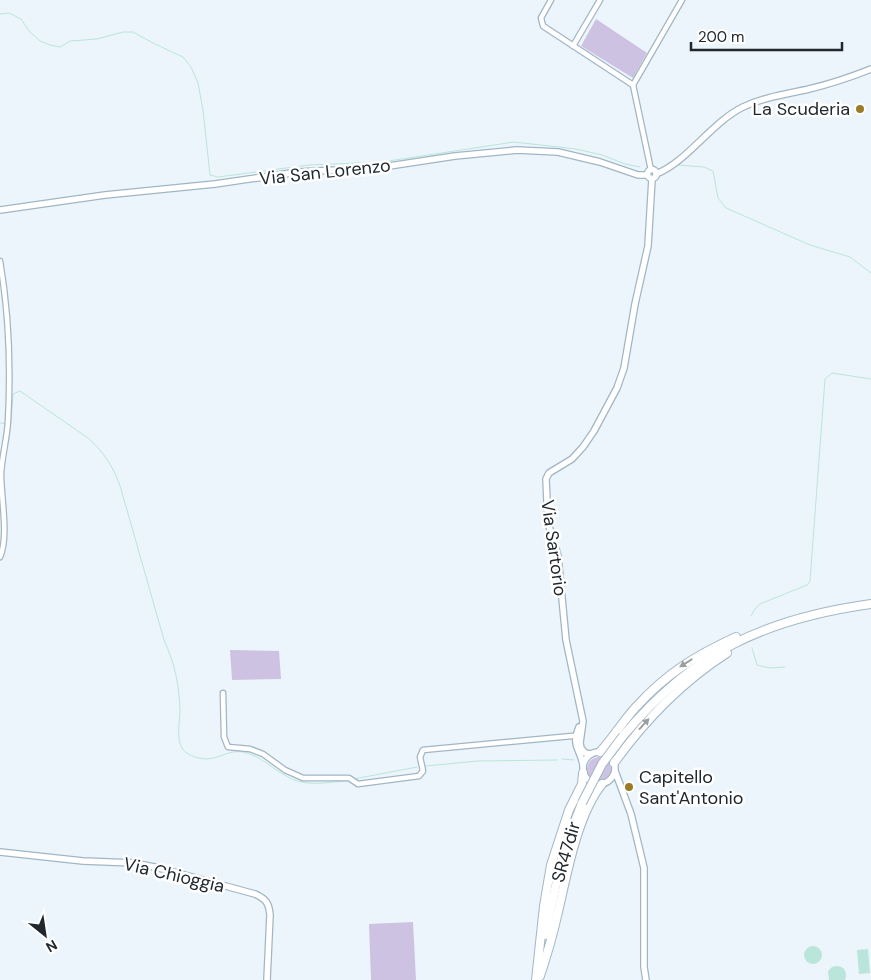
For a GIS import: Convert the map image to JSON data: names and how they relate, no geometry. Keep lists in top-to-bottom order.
{
  "streets": {
    "highway": ["SR47dir"],
    "street": ["Via San Lorenzo", "Via Sartorio", "Via Chioggia"]
  },
  "crossings": [
    ["Via San Lorenzo", "Via Sartorio"]
  ],
  "places": ["La Scuderia", "Capitello Sant'Antonio"],
  "scale_bar": "200 m",
  "north": "bottom right"
}
